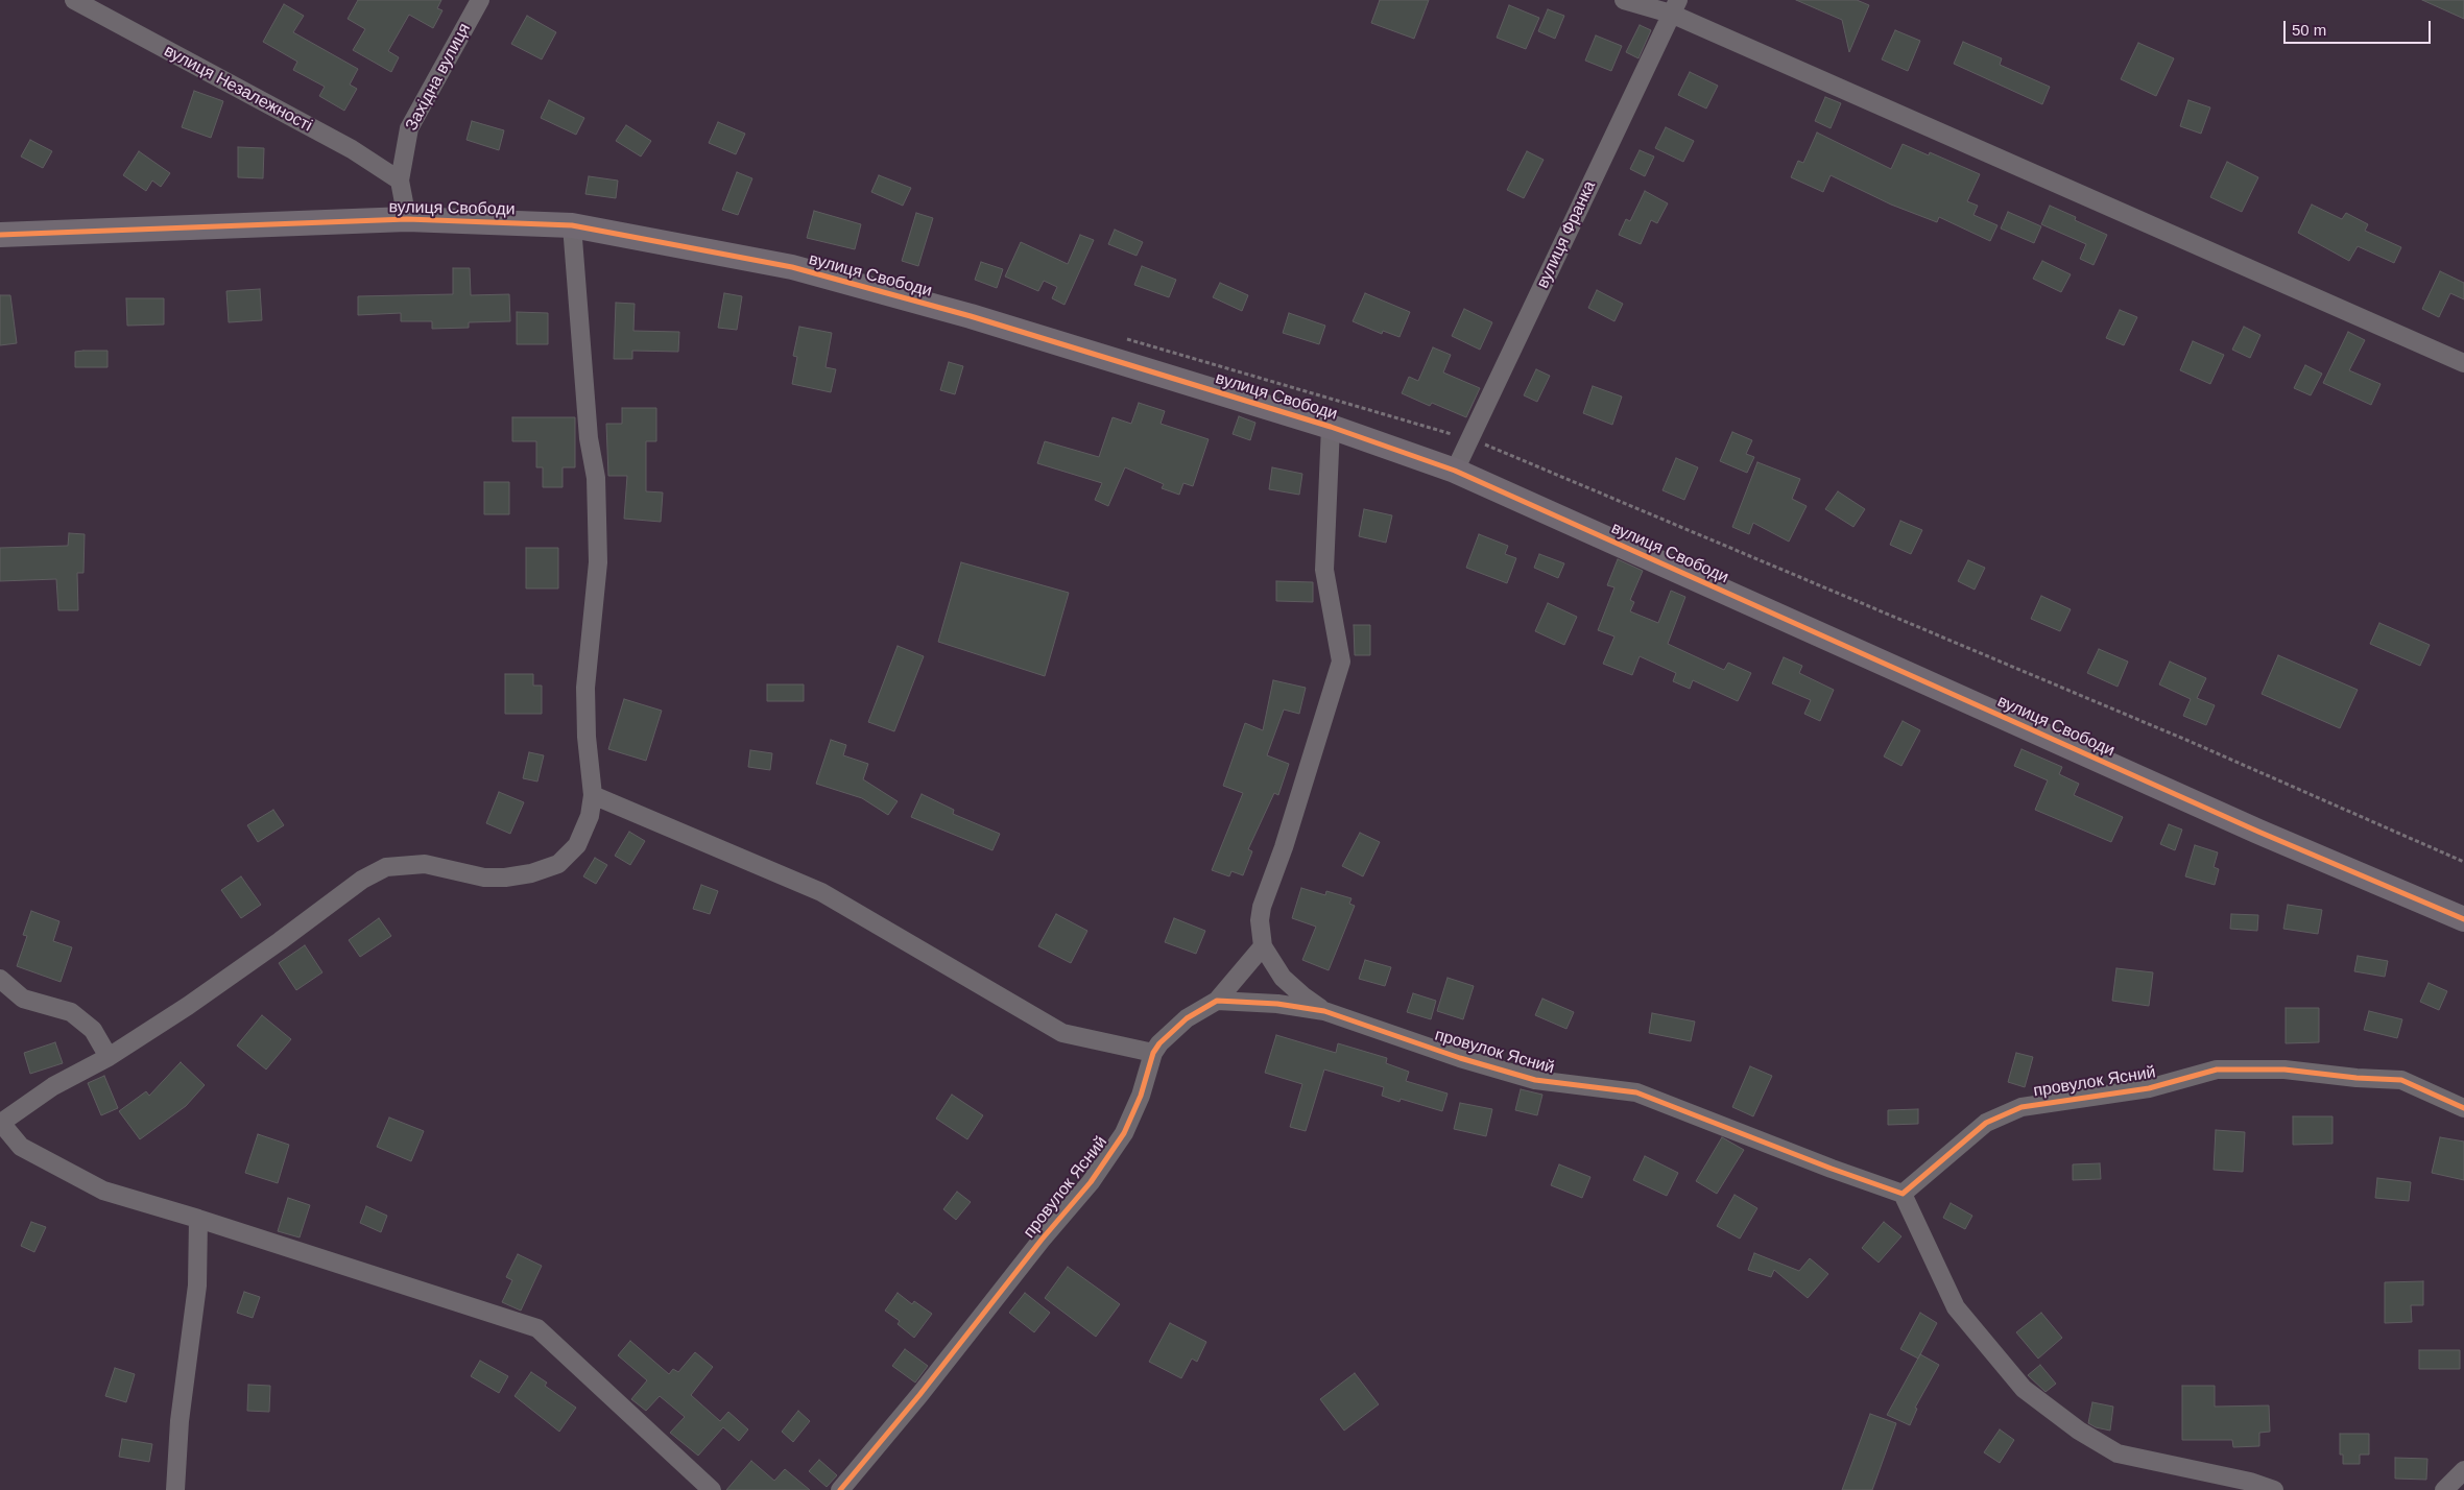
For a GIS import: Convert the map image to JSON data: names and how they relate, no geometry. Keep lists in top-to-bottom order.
{
  "streets": {
    "street": [
      "Західна вулиця",
      "вулиця Незалежності",
      "вулиця Свободи",
      "вулиця Франка",
      "провулок Ясний"
    ]
  },
  "crossings": [
    ["Західна вулиця", "вулиця Незалежності"],
    ["Західна вулиця", "вулиця Свободи"],
    ["вулиця Свободи", "вулиця Франка"]
  ],
  "scale_bar": "50 m"
}
